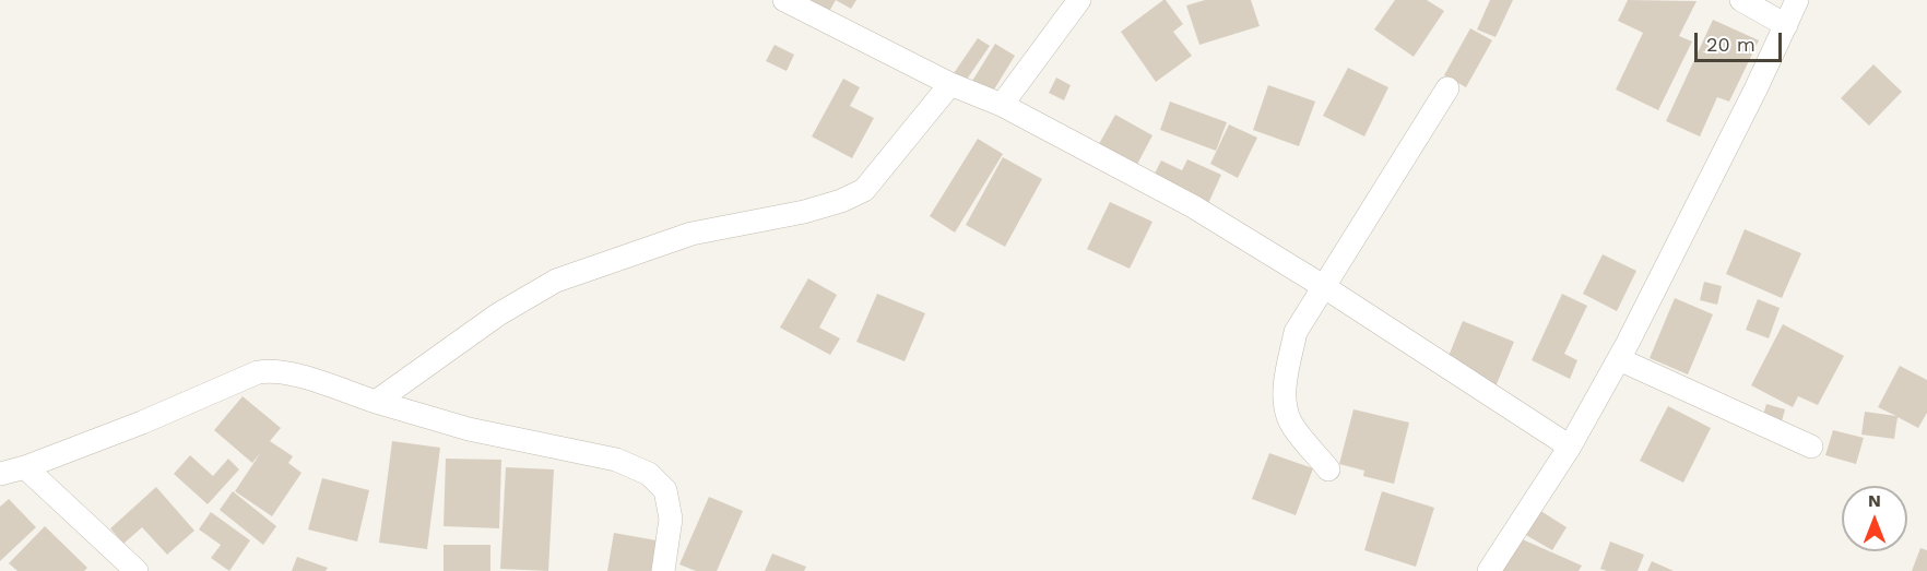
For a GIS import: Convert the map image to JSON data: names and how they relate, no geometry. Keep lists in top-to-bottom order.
{
  "scale_bar": "20 m",
  "north": "top"
}
